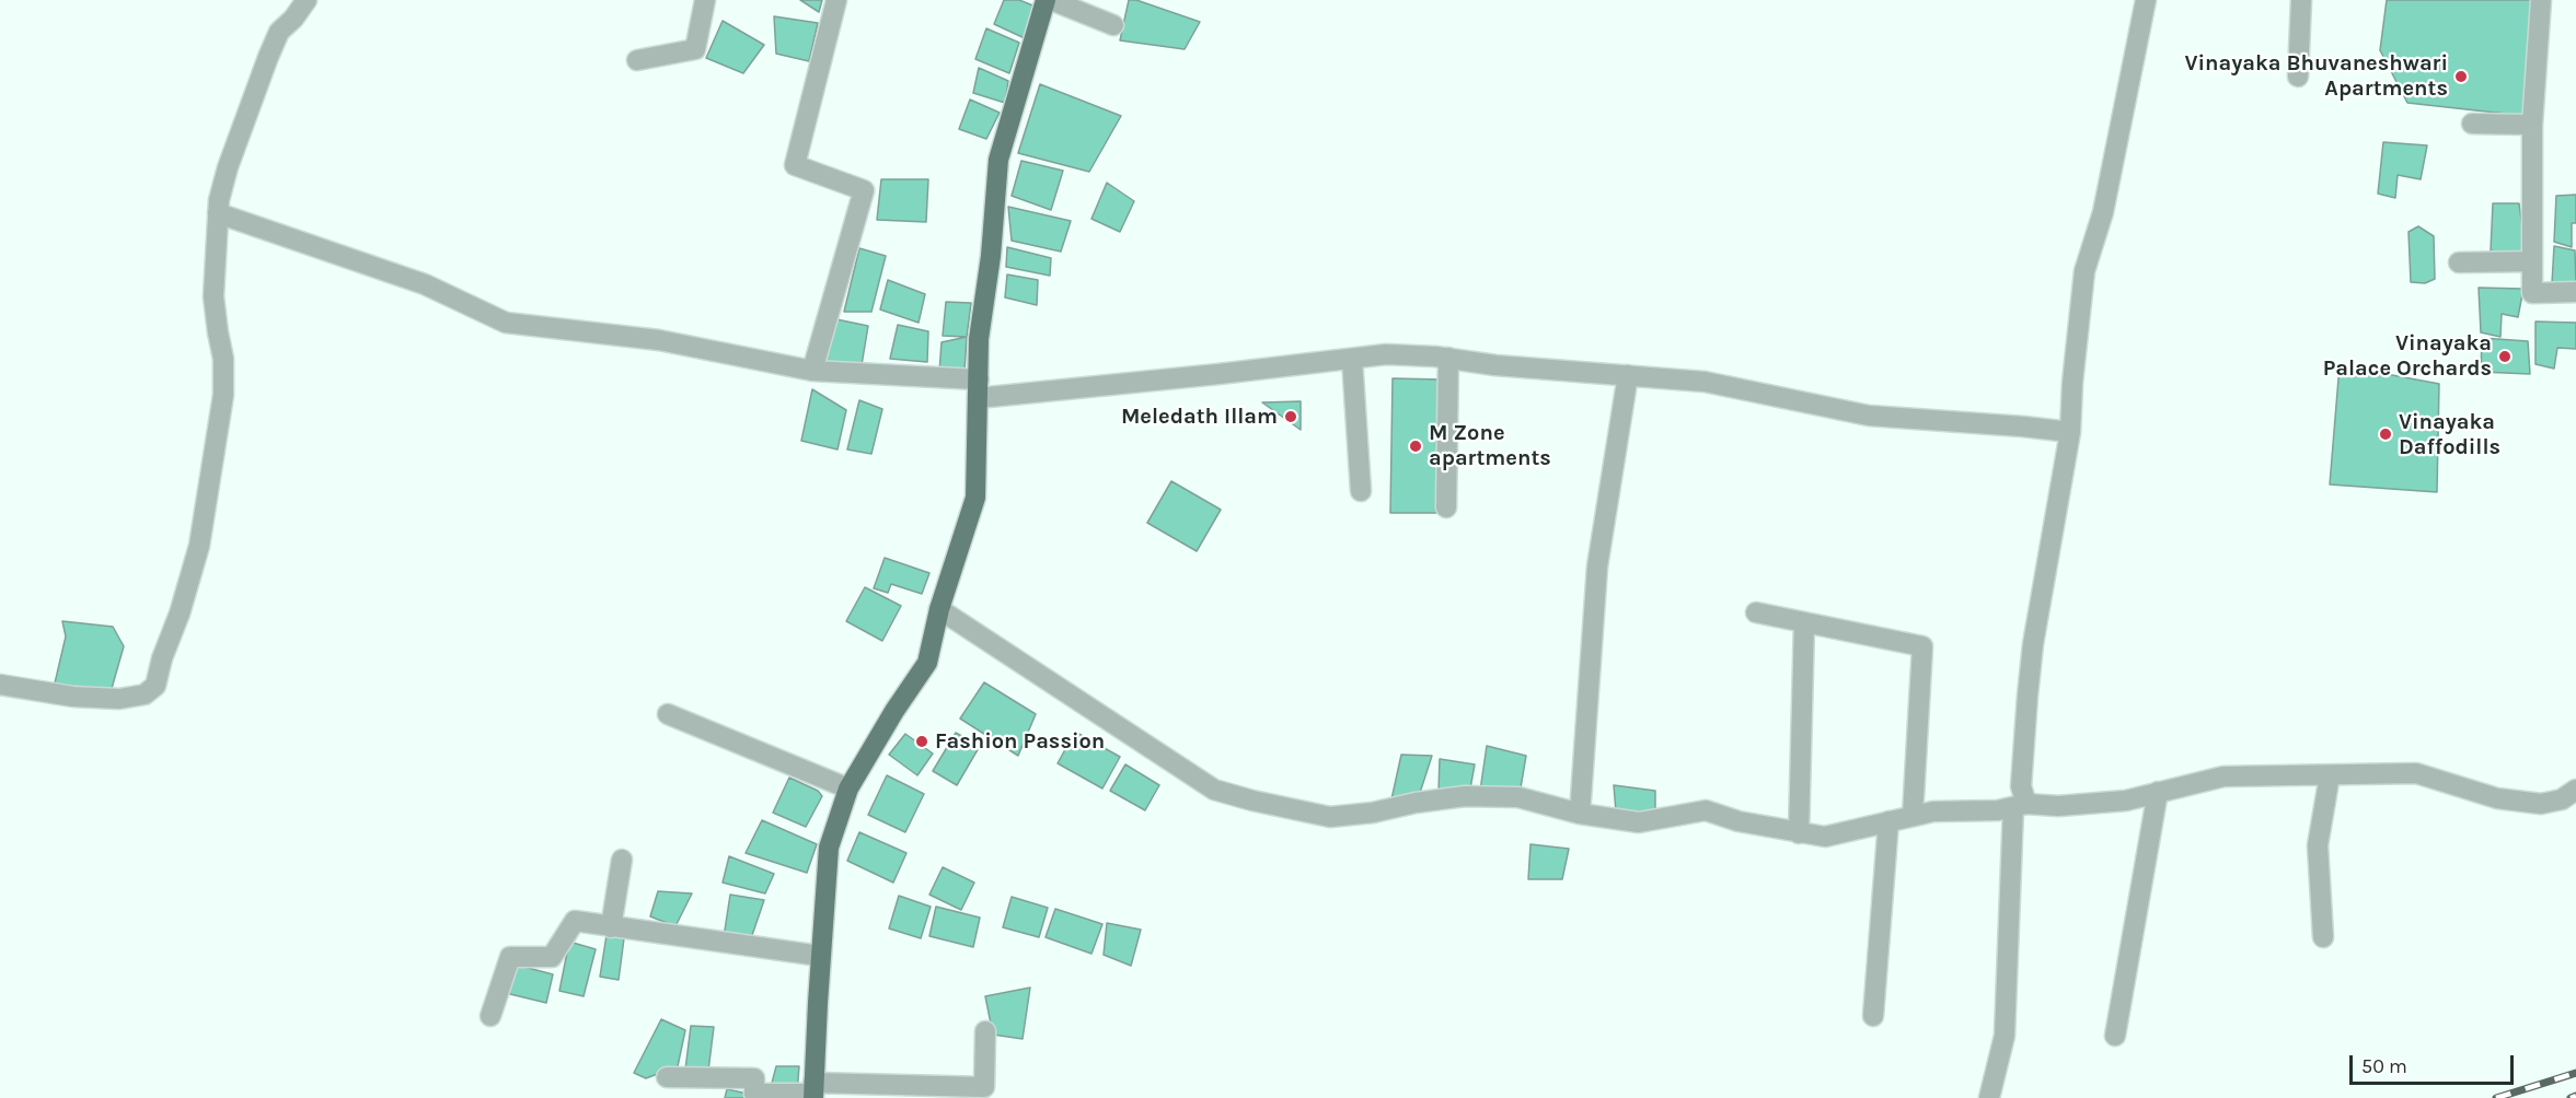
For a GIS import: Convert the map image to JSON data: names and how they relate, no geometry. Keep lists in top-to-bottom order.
{
  "places": [
    "Vinayaka Bhuvaneshwari Apartments",
    "Vinayaka Palace Orchards",
    "Meledath Illam",
    "Vinayaka Daffodills",
    "M Zone apartments",
    "Fashion Passion"
  ],
  "scale_bar": "50 m"
}
